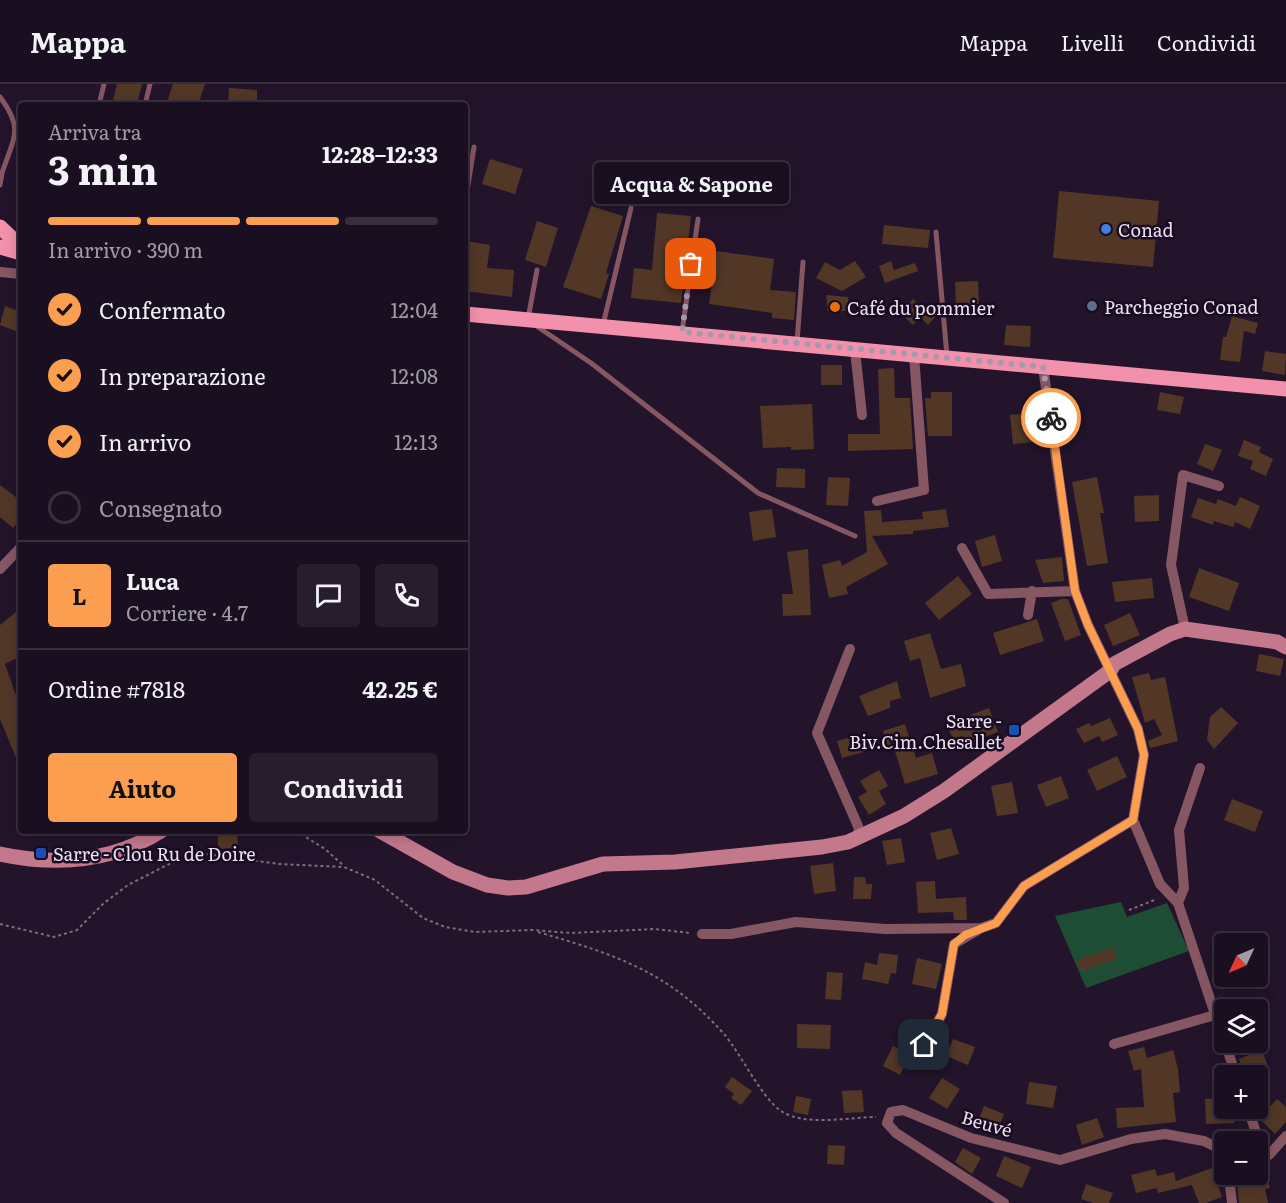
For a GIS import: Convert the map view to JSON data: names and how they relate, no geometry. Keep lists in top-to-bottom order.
{
  "streets": {
    "street": ["Beuvé"]
  },
  "places": {
    "other": [
      "Conad",
      "Acqua & Sapone",
      "Parcheggio Conad",
      "Café du pommier"
    ],
    "transit": ["Sarre - Biv.Cim.Chesallet", "Sarre - Clou Ru de Doire"]
  },
  "north": "bottom left",
  "page": {
    "header": "Mappa",
    "nav": ["Mappa", "Livelli", "Condividi"],
    "heading": ["3 min", "Arriva tra", "12:28–12:33"],
    "panel": [
      "Luca",
      "Corriere · 4.7",
      "Ordine #7818",
      "42.25 €"
    ],
    "bubble": "Acqua & Sapone",
    "bar": "In arrivo · 390 m",
    "list": [
      ["Confermato", "12:04"],
      ["In preparazione", "12:08"],
      ["In arrivo", "12:13"],
      "Consegnato"
    ],
    "round": "L",
    "buttons": ["Aiuto", "Condividi"],
    "map_buttons": ["+", "−"]
  }
}
